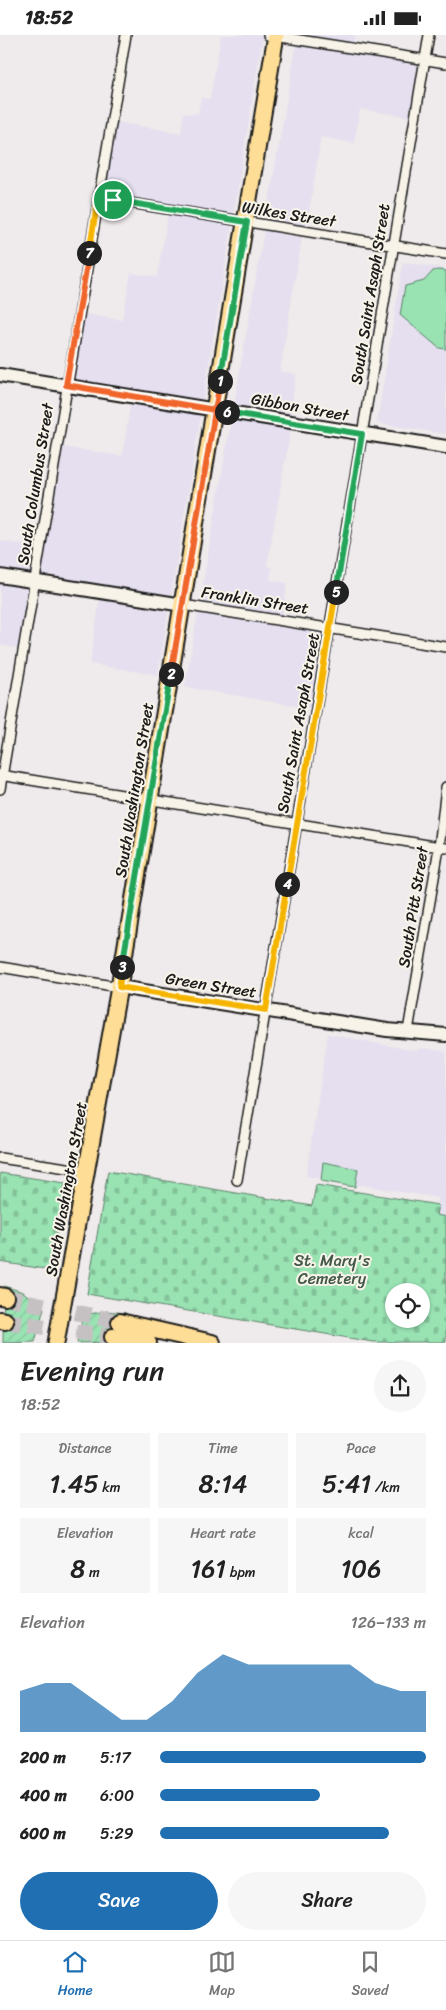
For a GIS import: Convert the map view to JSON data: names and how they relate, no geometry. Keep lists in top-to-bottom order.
{
  "streets": {
    "main road": [
      "Gibbon Street",
      "Franklin Street",
      "South Washington Street",
      "Green Street"
    ],
    "street": [
      "Wilkes Street",
      "South Saint Asaph Street",
      "South Columbus Street",
      "South Pitt Street"
    ]
  },
  "crossings": [
    ["Wilkes Street", "South Saint Asaph Street"],
    ["Wilkes Street", "South Columbus Street"],
    ["Wilkes Street", "South Washington Street"],
    ["South Saint Asaph Street", "Gibbon Street"],
    ["South Saint Asaph Street", "Franklin Street"],
    ["South Saint Asaph Street", "Green Street"],
    ["Gibbon Street", "South Columbus Street"],
    ["Gibbon Street", "South Washington Street"],
    ["South Columbus Street", "Franklin Street"],
    ["Franklin Street", "South Washington Street"],
    ["South Washington Street", "Green Street"],
    ["South Pitt Street", "Green Street"]
  ],
  "parks": ["St. Mary's Cemetery"],
  "page": {
    "status": "18:52",
    "pins": [
      "7",
      "1",
      "6",
      "5",
      "2",
      "4",
      "3"
    ],
    "heading": ["Evening run", "18:52"],
    "stats": [
      ["Distance", "1.45 km"],
      ["Time", "8:14"],
      ["Pace", "5:41 /km"],
      ["Elevation", "8 m"],
      ["Heart rate", "161 bpm"],
      ["kcal", "106"]
    ],
    "chart": ["Elevation", "126–133 m"],
    "list": [
      {
        "name": "200 m",
        "note": "5:17"
      },
      {
        "name": "400 m",
        "note": "6:00"
      },
      {
        "name": "600 m",
        "note": "5:29"
      }
    ],
    "buttons": ["Save", "Share"],
    "tabs": ["Home", "Map", "Saved"]
  }
}
